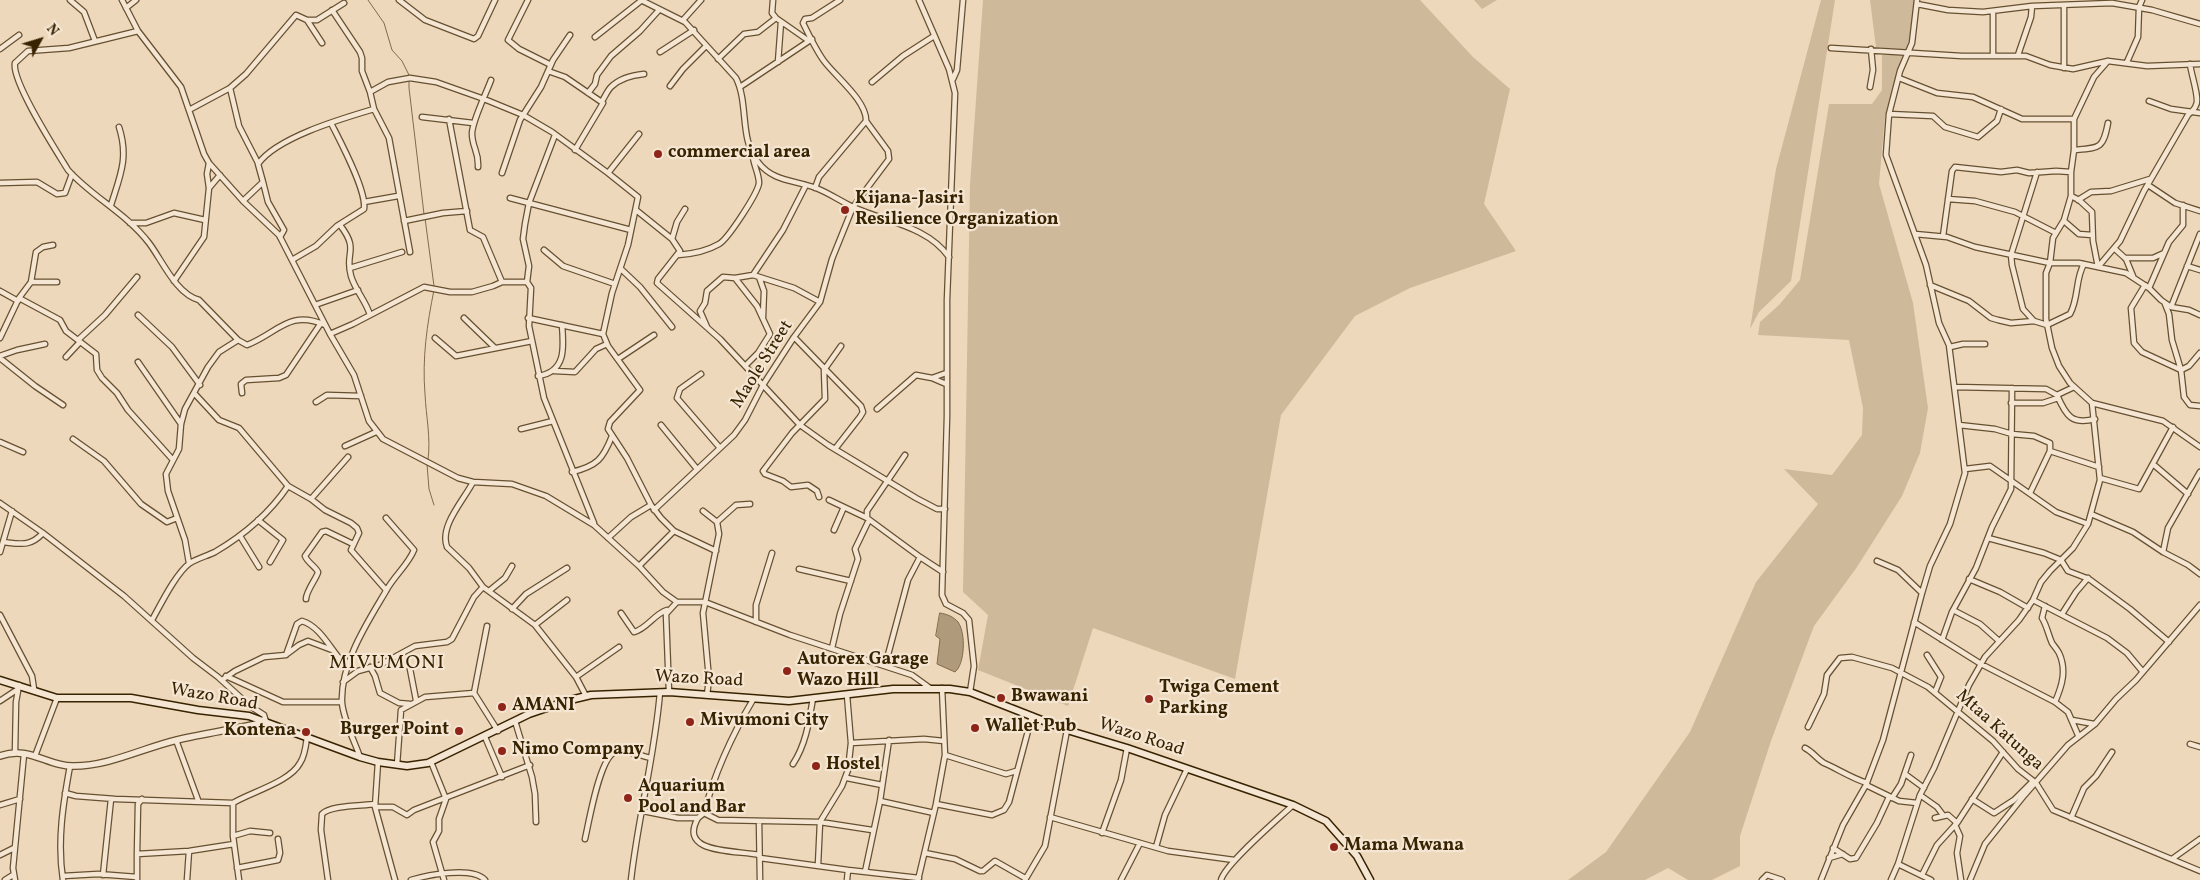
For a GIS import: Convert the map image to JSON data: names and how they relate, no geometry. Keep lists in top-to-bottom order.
{
  "streets": {
    "main road": ["Wazo Road"],
    "street": ["Maole Street", "Mtaa Katunga"]
  },
  "districts": ["MIVUMONI"],
  "places": [
    "commercial area",
    "Kijana-Jasiri Resilience Organization",
    "Autorex Garage Wazo Hill",
    "Bwawani",
    "Twiga Cement Parking",
    "AMANI",
    "Mivumoni City",
    "Wallet Pub",
    "Burger Point",
    "Kontena",
    "Nimo Company",
    "Hostel",
    "Aquarium Pool and Bar",
    "Mama Mwana"
  ],
  "north": "top right"
}
